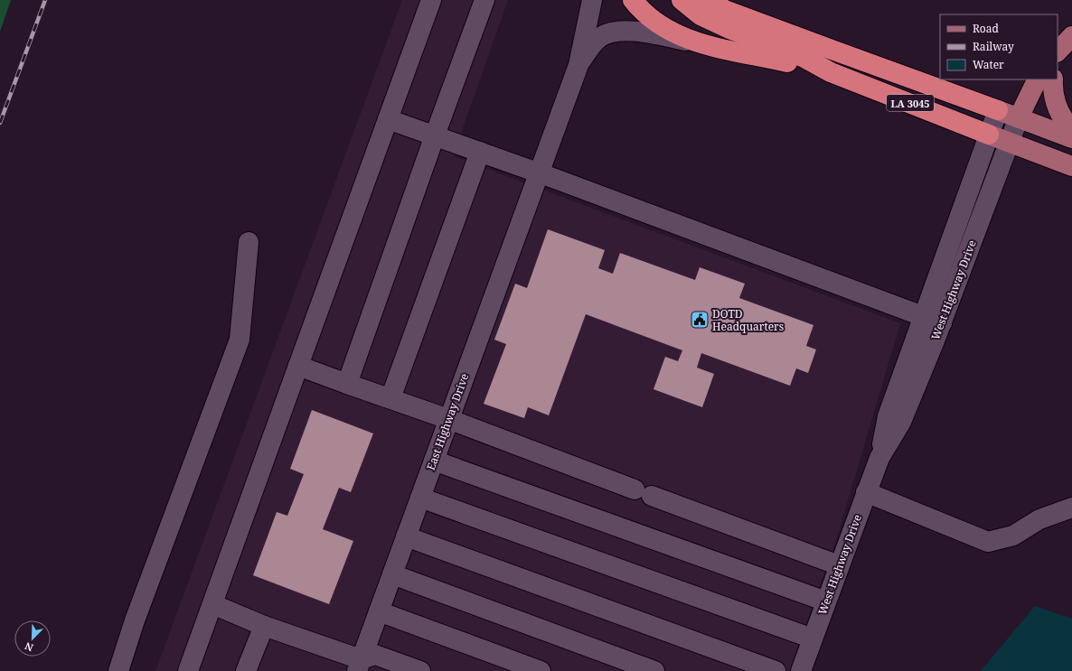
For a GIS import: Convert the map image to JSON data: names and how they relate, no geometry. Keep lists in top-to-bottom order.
{
  "streets": {
    "highway": ["LA 3045"],
    "street": ["West Highway Drive", "East Highway Drive"]
  },
  "crossings": [
    ["LA 3045", "West Highway Drive"]
  ],
  "places": {
    "public building": ["DOTD Headquarters"]
  },
  "legend": ["Road", "Railway", "Water"],
  "north": "bottom left"
}
